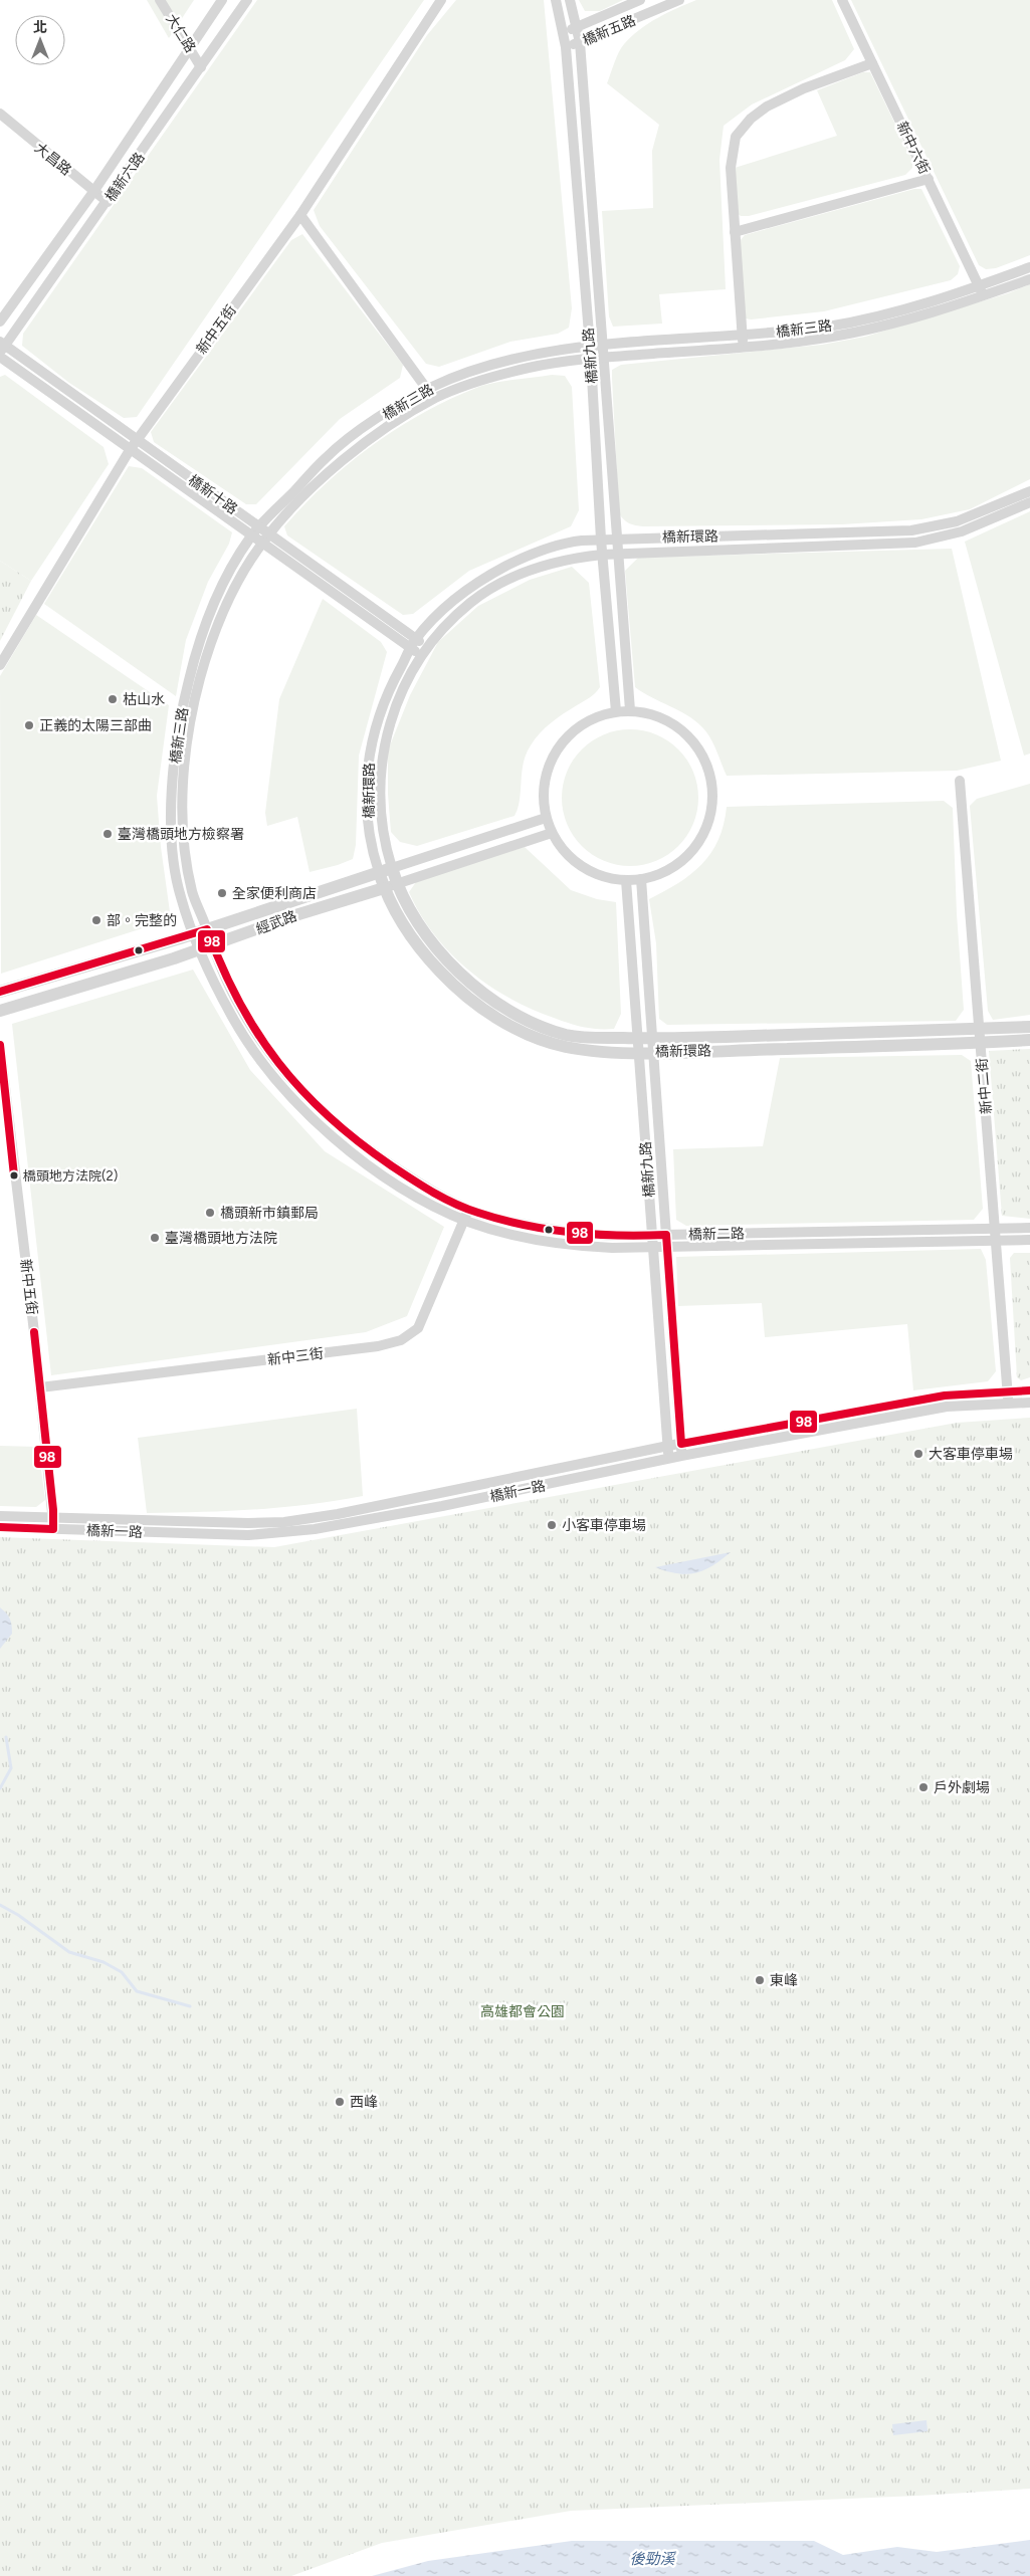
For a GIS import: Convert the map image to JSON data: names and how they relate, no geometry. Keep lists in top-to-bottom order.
{
  "streets": {
    "street": [
      "橋新五路",
      "大仁路",
      "新中六街",
      "大昌路",
      "橋新六路",
      "橋新三路",
      "新中五街",
      "橋新九路",
      "橋新十路",
      "橋新環路",
      "經武路",
      "新中二街",
      "橋新二路",
      "新中三街",
      "橋新一路"
    ]
  },
  "crossings": [
    ["橋新五路", "橋新九路"],
    ["大仁路", "橋新六路"],
    ["新中六街", "橋新三路"],
    ["大昌路", "橋新六路"],
    ["橋新六路", "橋新十路"],
    ["橋新三路", "橋新九路"],
    ["橋新三路", "橋新十路"],
    ["橋新三路", "經武路"],
    ["橋新三路", "橋新二路"],
    ["新中五街", "橋新十路"],
    ["新中五街", "新中三街"],
    ["新中五街", "橋新一路"],
    ["橋新九路", "橋新環路"],
    ["橋新九路", "經武路"],
    ["橋新九路", "橋新二路"],
    ["橋新九路", "橋新一路"],
    ["橋新十路", "橋新環路"],
    ["橋新環路", "經武路"],
    ["橋新環路", "新中二街"],
    ["經武路", "橋新二路"],
    ["新中二街", "橋新二路"],
    ["新中二街", "橋新一路"],
    ["橋新二路", "新中三街"]
  ],
  "water": ["後勁溪"],
  "parks": ["高雄都會公園"],
  "places": [
    "枯山水",
    "正義的太陽三部曲",
    "臺灣橋頭地方檢察署",
    "全家便利商店",
    "部。完整的",
    "橋頭地方法院(2)",
    "橋頭新市鎮郵局",
    "臺灣橋頭地方法院",
    "大客車停車場",
    "小客車停車場",
    "戶外劇場",
    "東峰",
    "西峰"
  ],
  "lines": ["transit line 98"],
  "north": "top"
}
